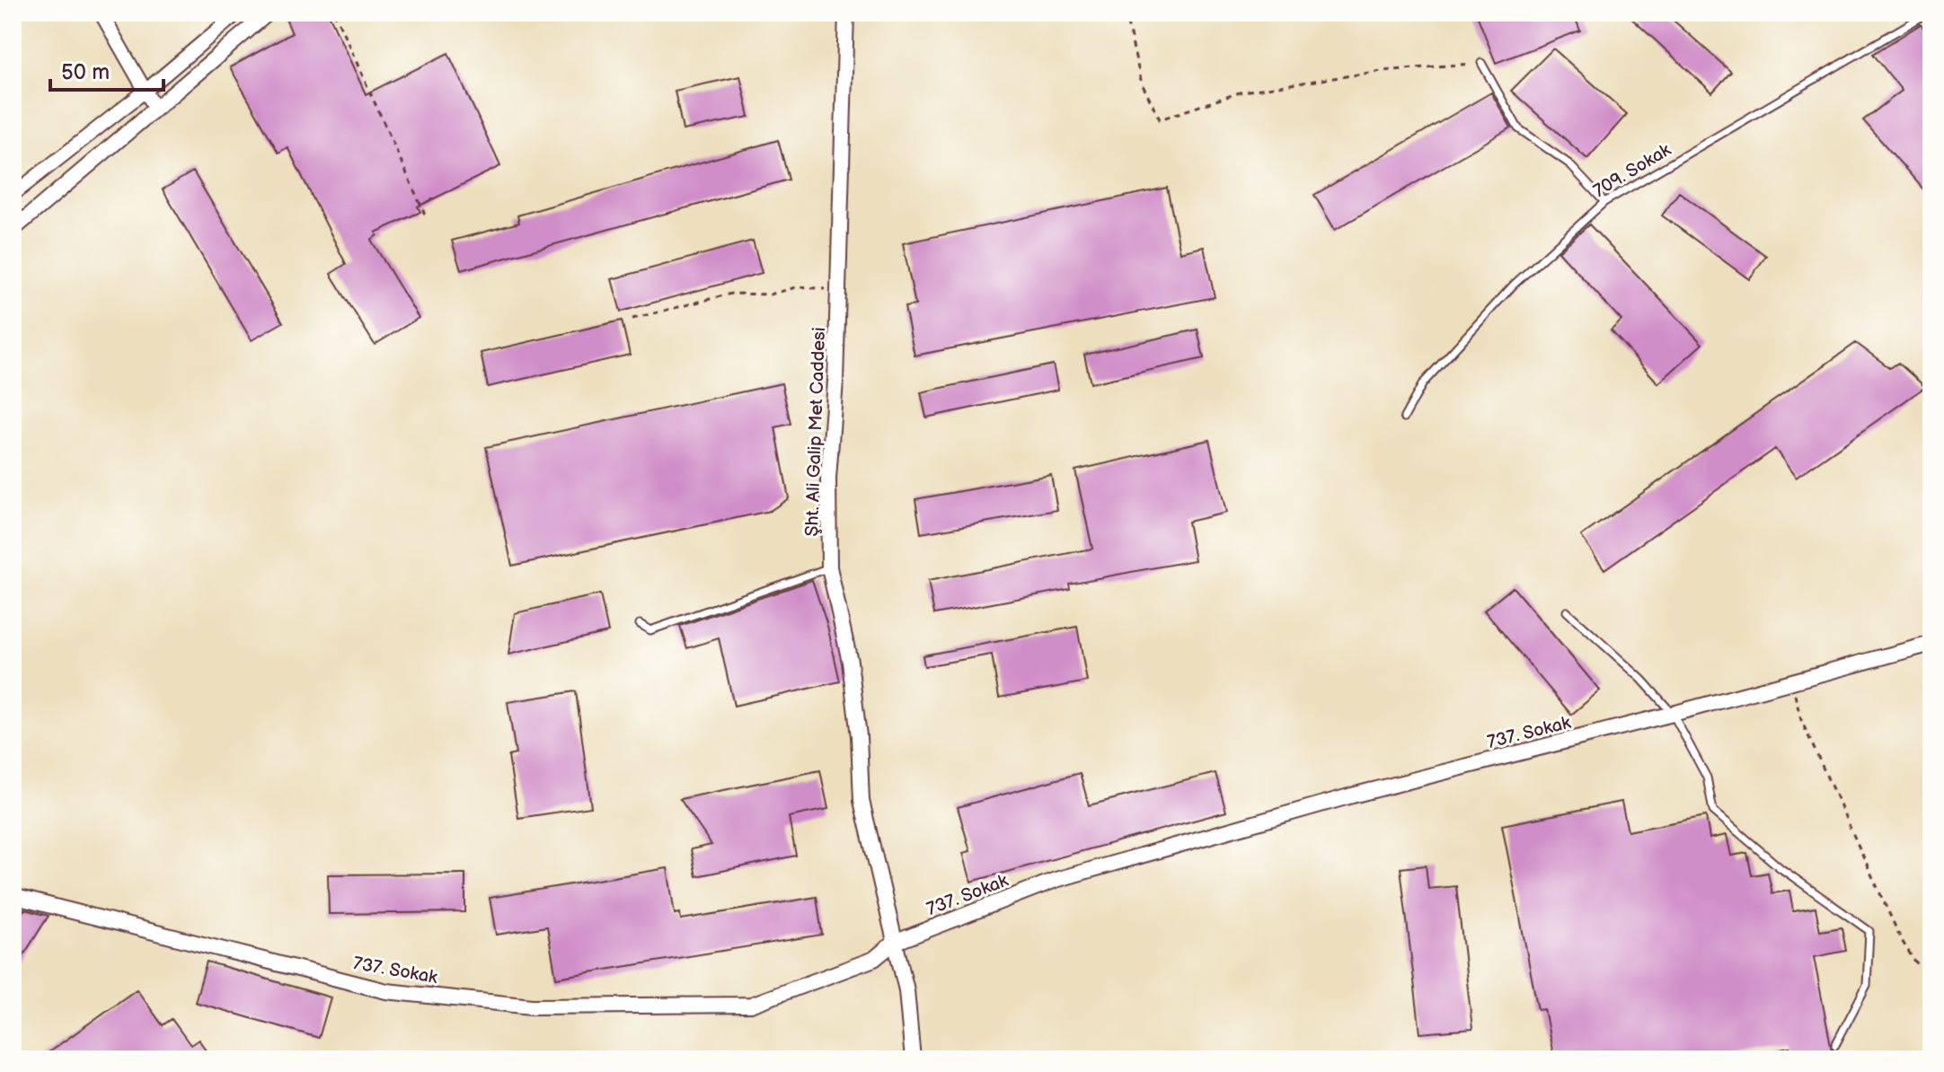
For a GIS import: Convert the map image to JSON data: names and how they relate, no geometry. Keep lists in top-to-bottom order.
{
  "streets": {
    "street": ["Şht. Ali Galip Met Caddesi", "737. Sokak"],
    "lane": ["709. Sokak"]
  },
  "crossings": [
    ["Şht. Ali Galip Met Caddesi", "737. Sokak"]
  ],
  "scale_bar": "50 m"
}
